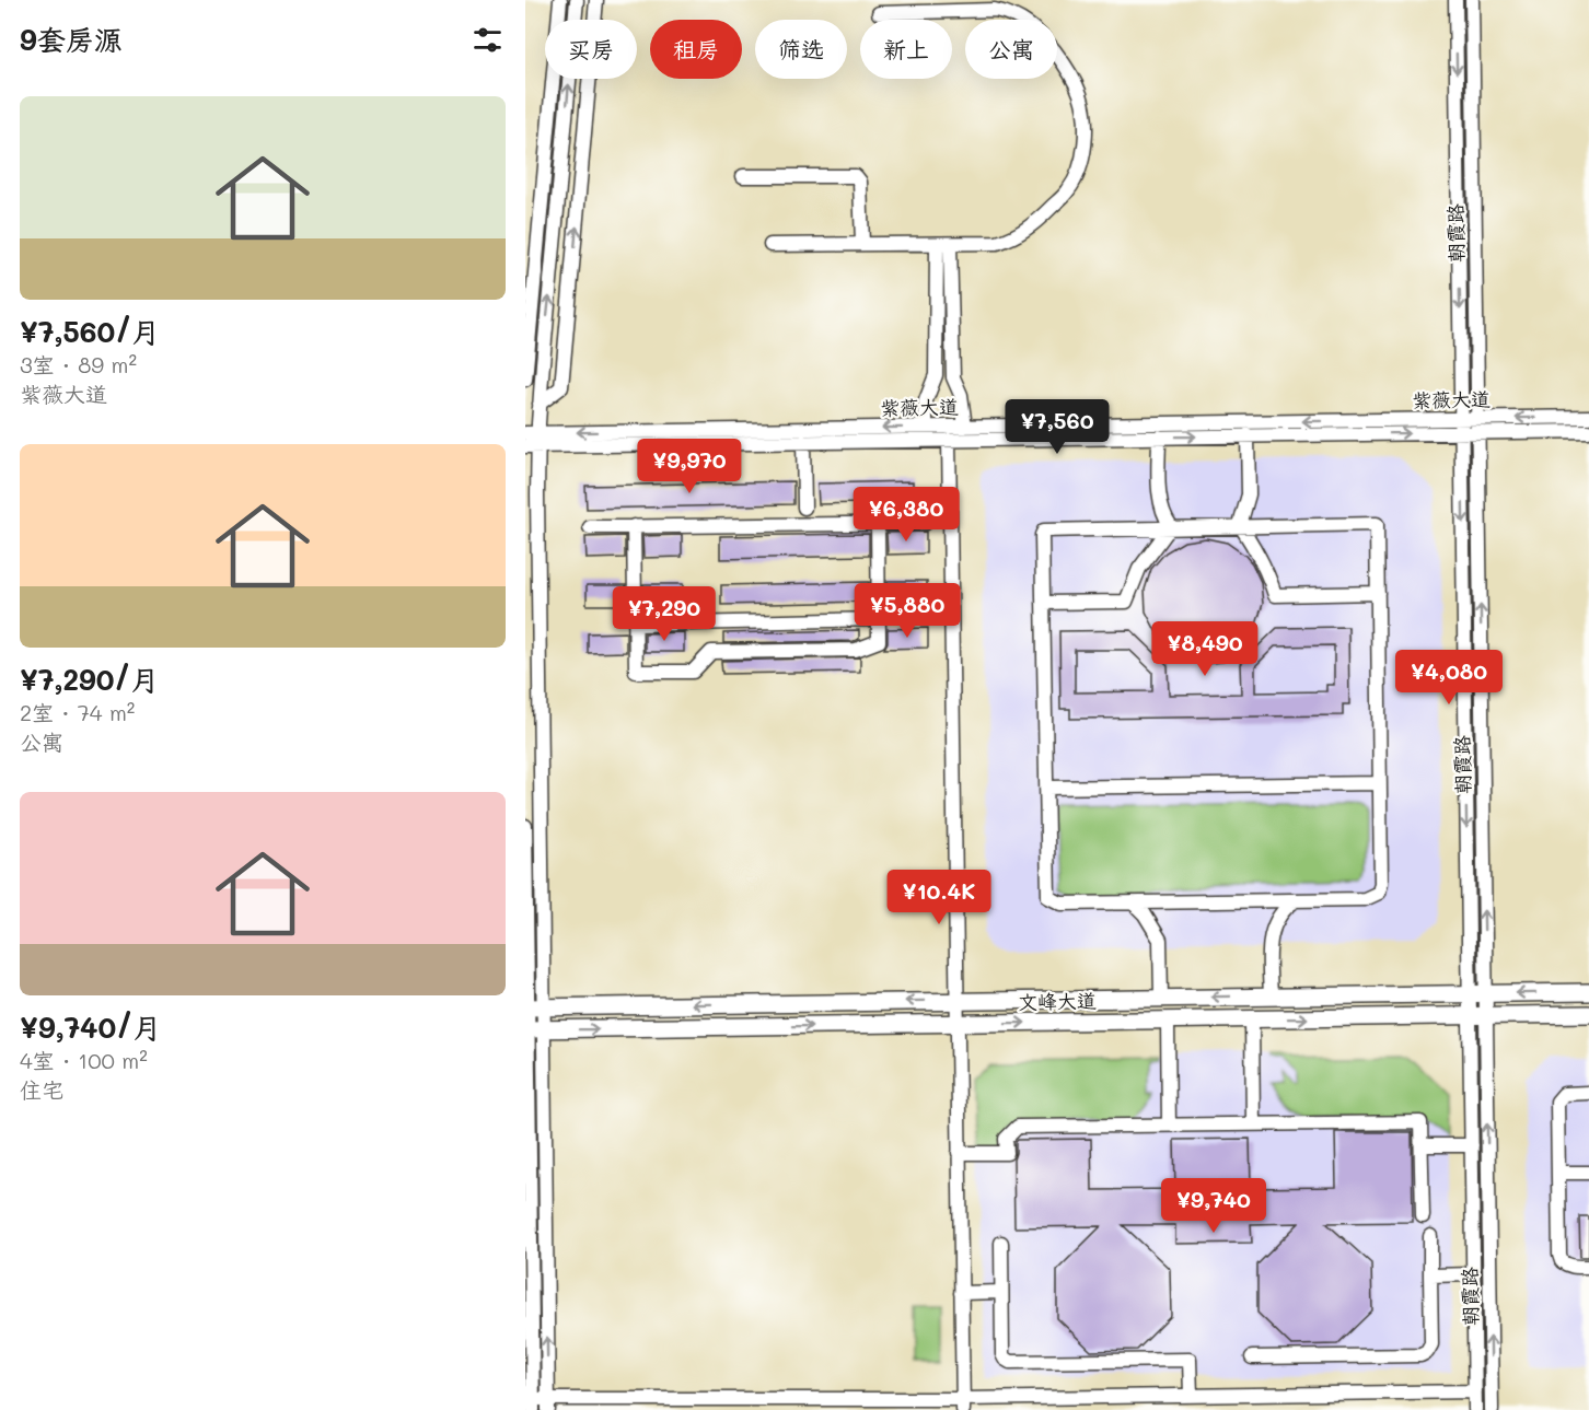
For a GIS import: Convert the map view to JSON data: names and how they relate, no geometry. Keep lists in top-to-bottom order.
{
  "streets": {
    "main road": ["文峰大道"],
    "street": ["朝霞路", "紫薇大道"]
  },
  "crossings": [
    ["朝霞路", "紫薇大道"],
    ["朝霞路", "文峰大道"]
  ],
  "page": {
    "heading": "9套房源",
    "chip": [
      "买房",
      "租房",
      "筛选",
      "新上",
      "公寓"
    ],
    "list": [
      {
        "name": "¥7,560/月",
        "note": "3室 · 89 m² · 紫薇大道"
      },
      {
        "name": "¥7,290/月",
        "note": "2室 · 74 m² · 公寓"
      },
      {
        "name": "¥9,740/月",
        "note": "4室 · 100 m² · 住宅"
      }
    ],
    "price": [
      "¥7,560",
      "¥9,970",
      "¥6,380",
      "¥5,880",
      "¥7,290",
      "¥8,490",
      "¥4,080",
      "¥10.4K",
      "¥9,740"
    ]
  }
}
